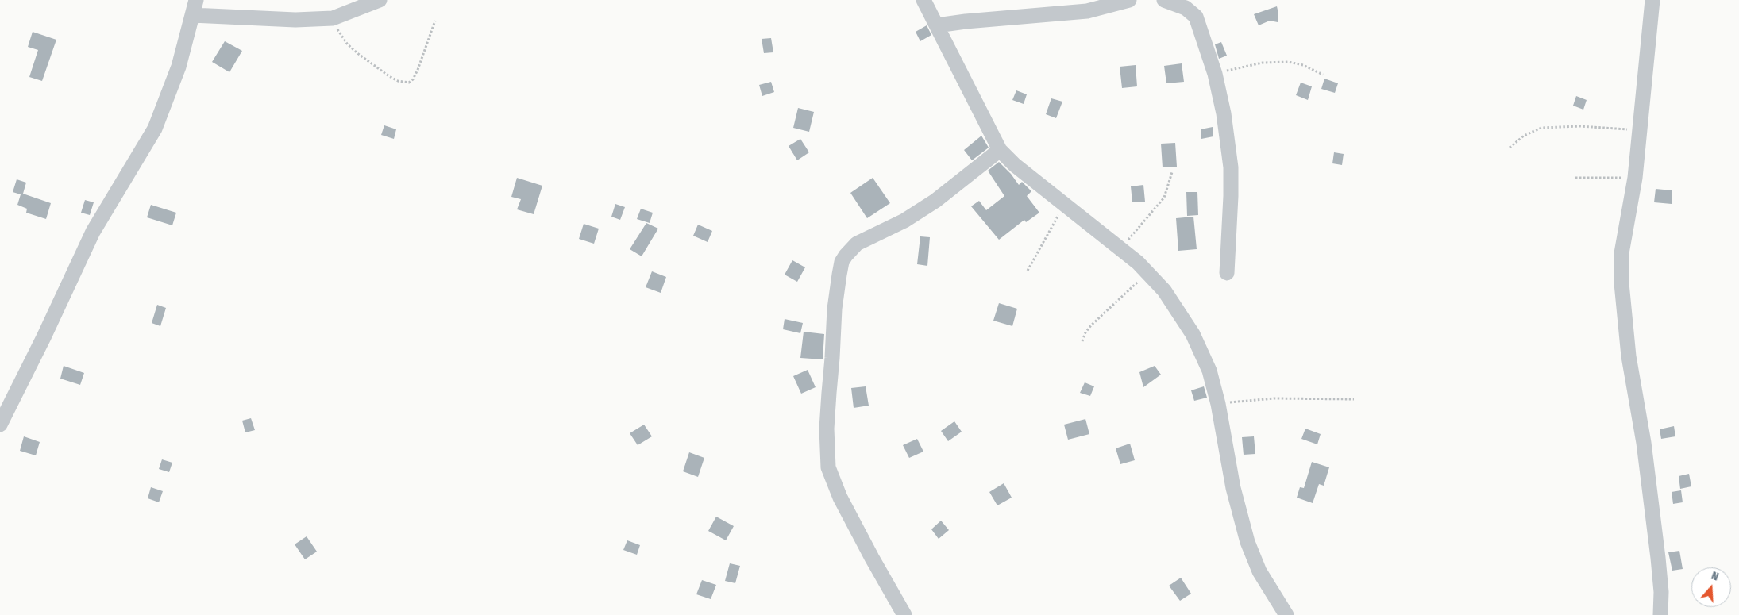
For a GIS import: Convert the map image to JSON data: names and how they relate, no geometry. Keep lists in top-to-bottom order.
{
  "north": "top"
}
